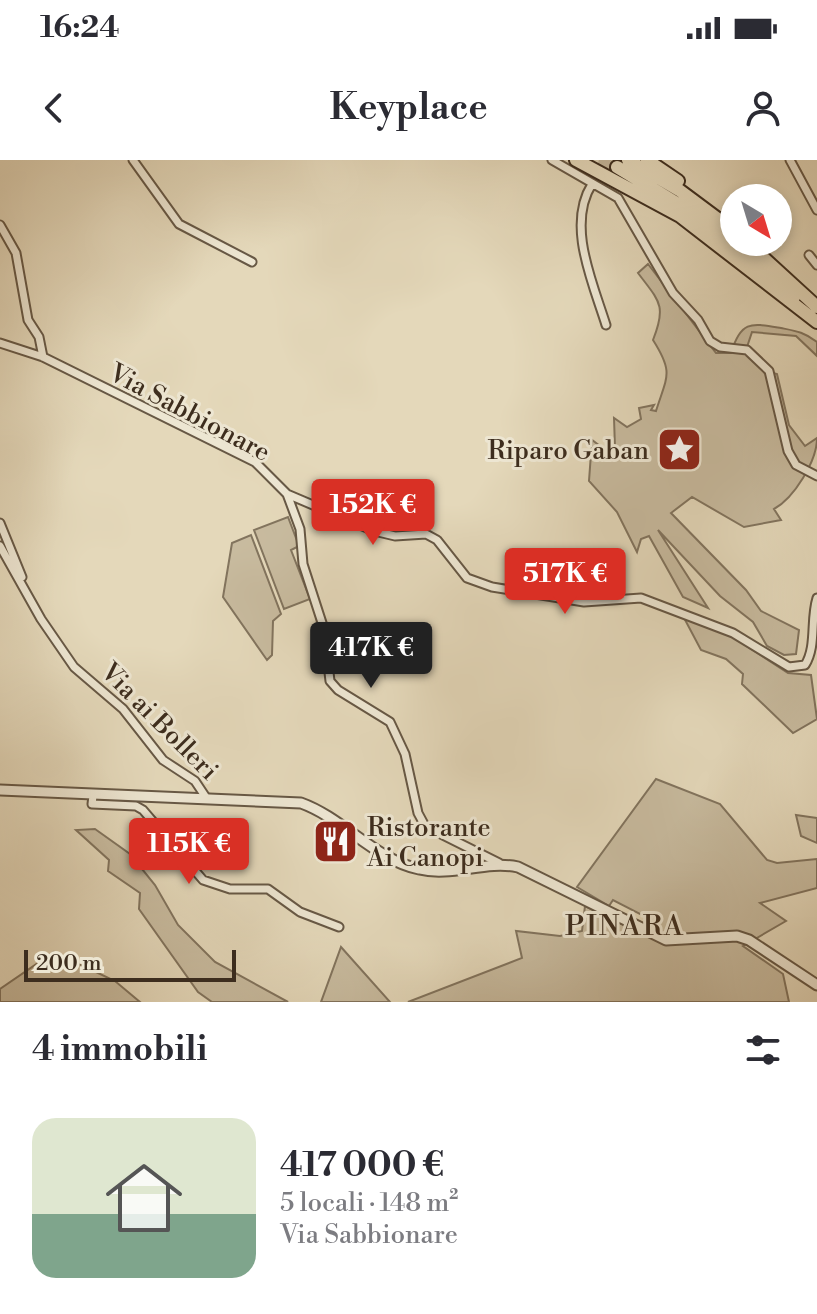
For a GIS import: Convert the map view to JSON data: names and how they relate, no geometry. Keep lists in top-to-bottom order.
{
  "streets": {
    "street": ["Via Sabbionare", "Via ai Bolleri"]
  },
  "crossings": [
    ["Via Sabbionare", "Via ai Bolleri"]
  ],
  "districts": ["PINARA"],
  "places": {
    "place": ["Riparo Gaban"],
    "restaurant": ["Ristorante Ai Canopi"]
  },
  "scale_bar": "200 m",
  "north": "bottom right",
  "page": {
    "status": "16:24",
    "header": "Keyplace",
    "price": [
      "152K €",
      "517K €",
      "417K €",
      "115K €"
    ],
    "scale": "200 m",
    "heading": "4 immobili",
    "list": [
      {
        "name": "417 000 €",
        "note": "5 locali · 148 m² · Via Sabbionare"
      }
    ]
  }
}
